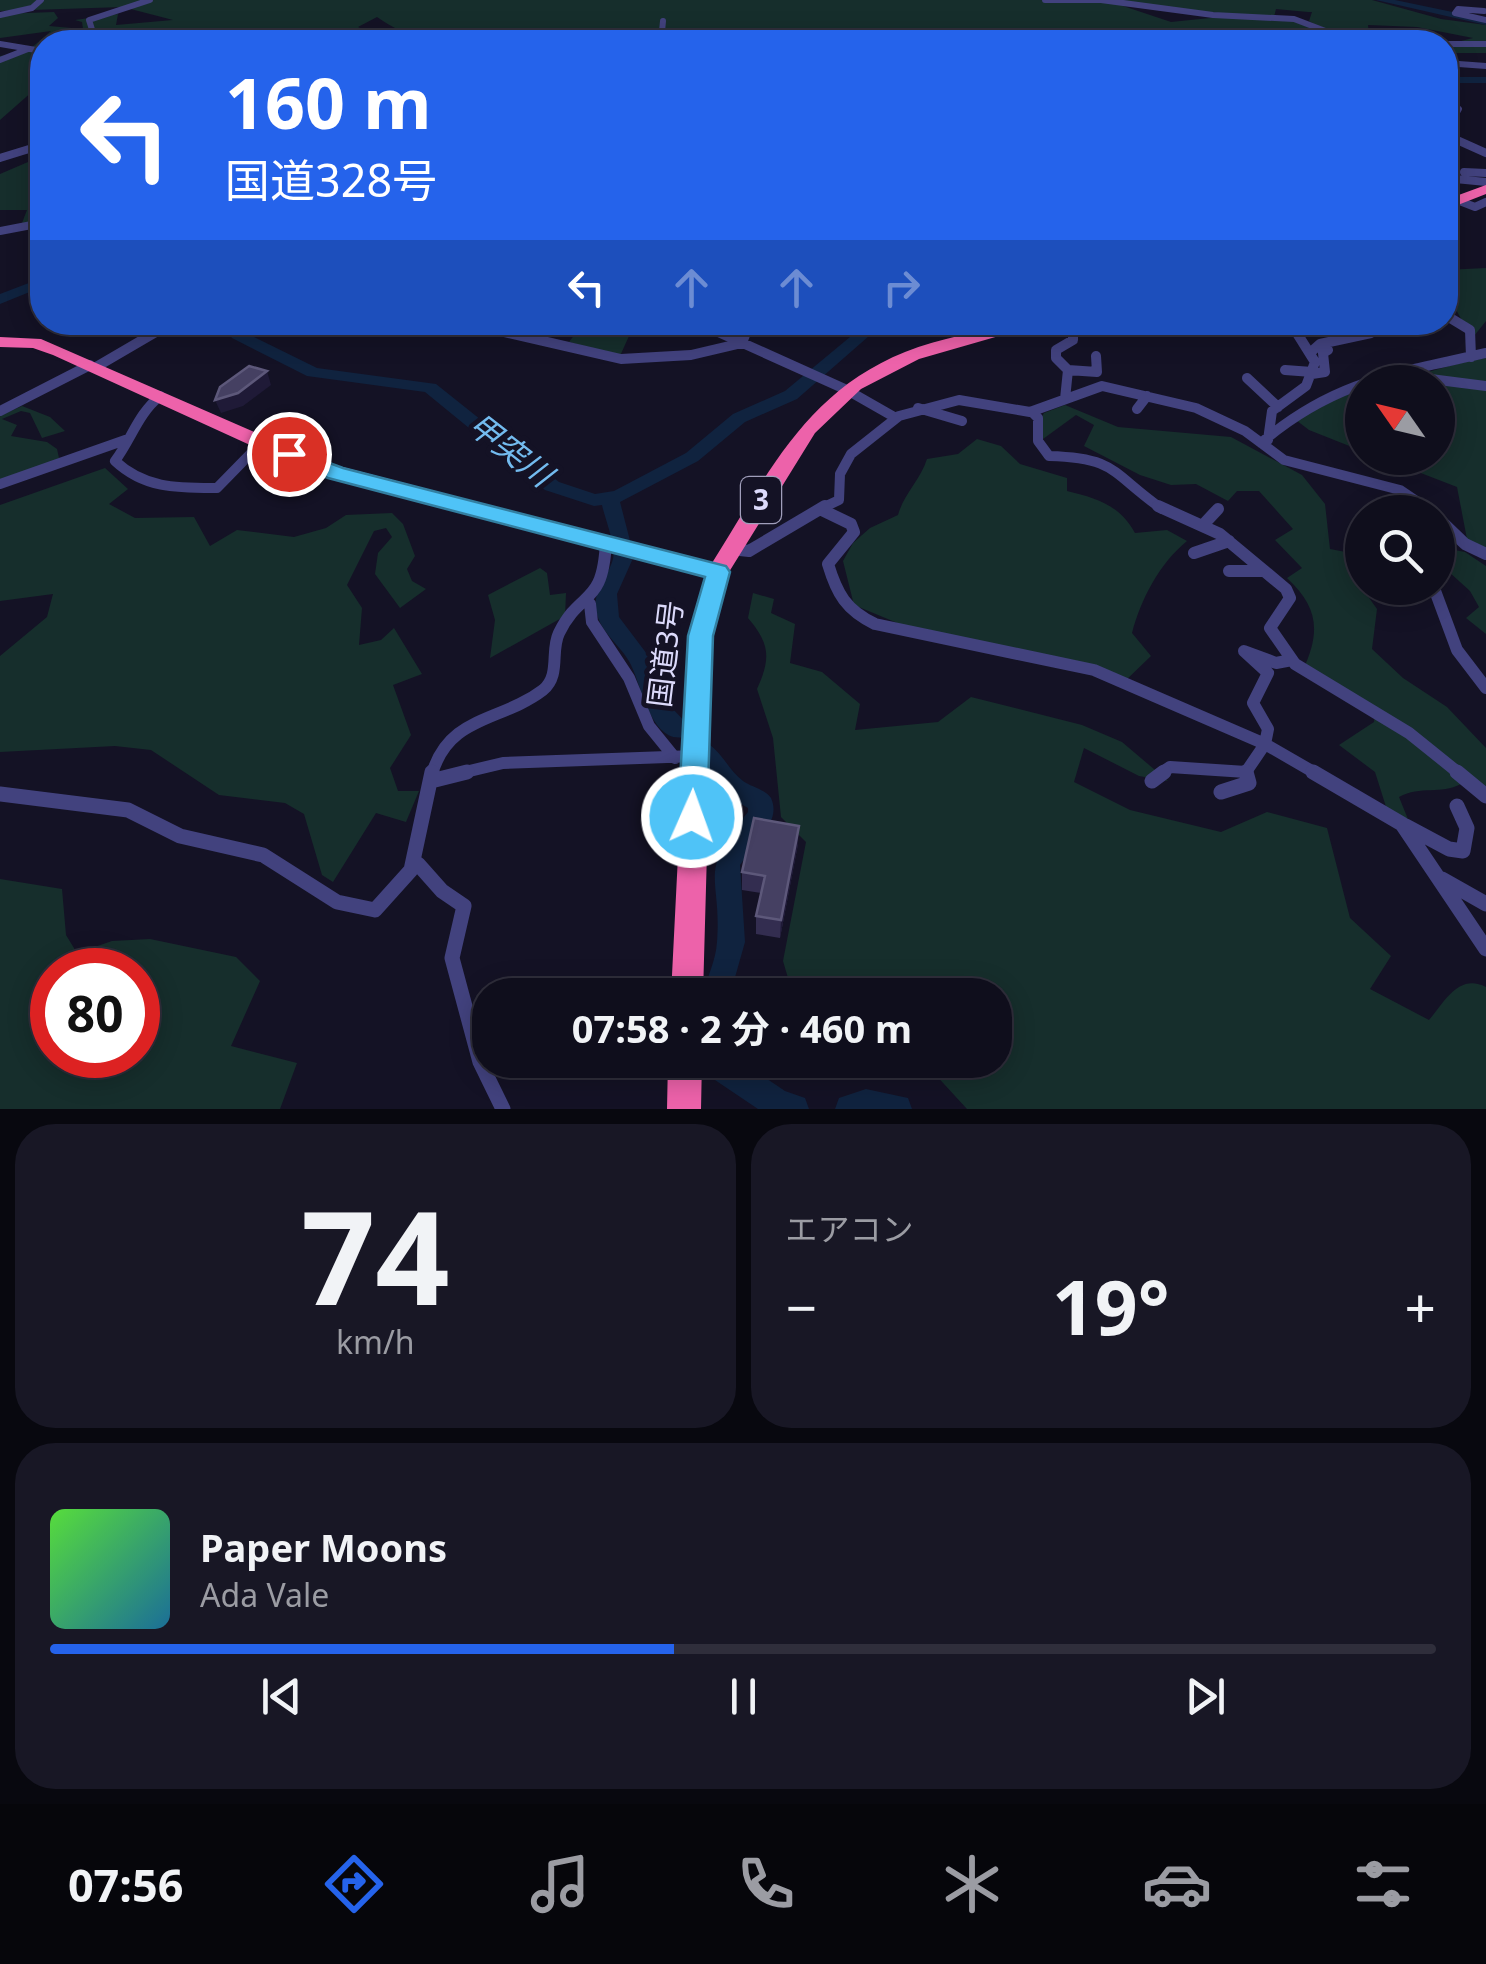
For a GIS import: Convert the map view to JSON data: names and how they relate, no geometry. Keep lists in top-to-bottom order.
{
  "streets": {
    "highway": ["3", "国道3号"]
  },
  "water": ["甲突川"],
  "north": "top left",
  "page": {
    "turn": ["160 m", "国道328号"],
    "limit": "80",
    "trip": "07:58 · 2 分 · 460 m",
    "tile": [
      ["74", "km/h"],
      "エアコン"
    ],
    "heat": ["−", "19°", "+"],
    "song": ["Paper Moons", "Ada Vale"],
    "tabs": "07:56"
  }
}
